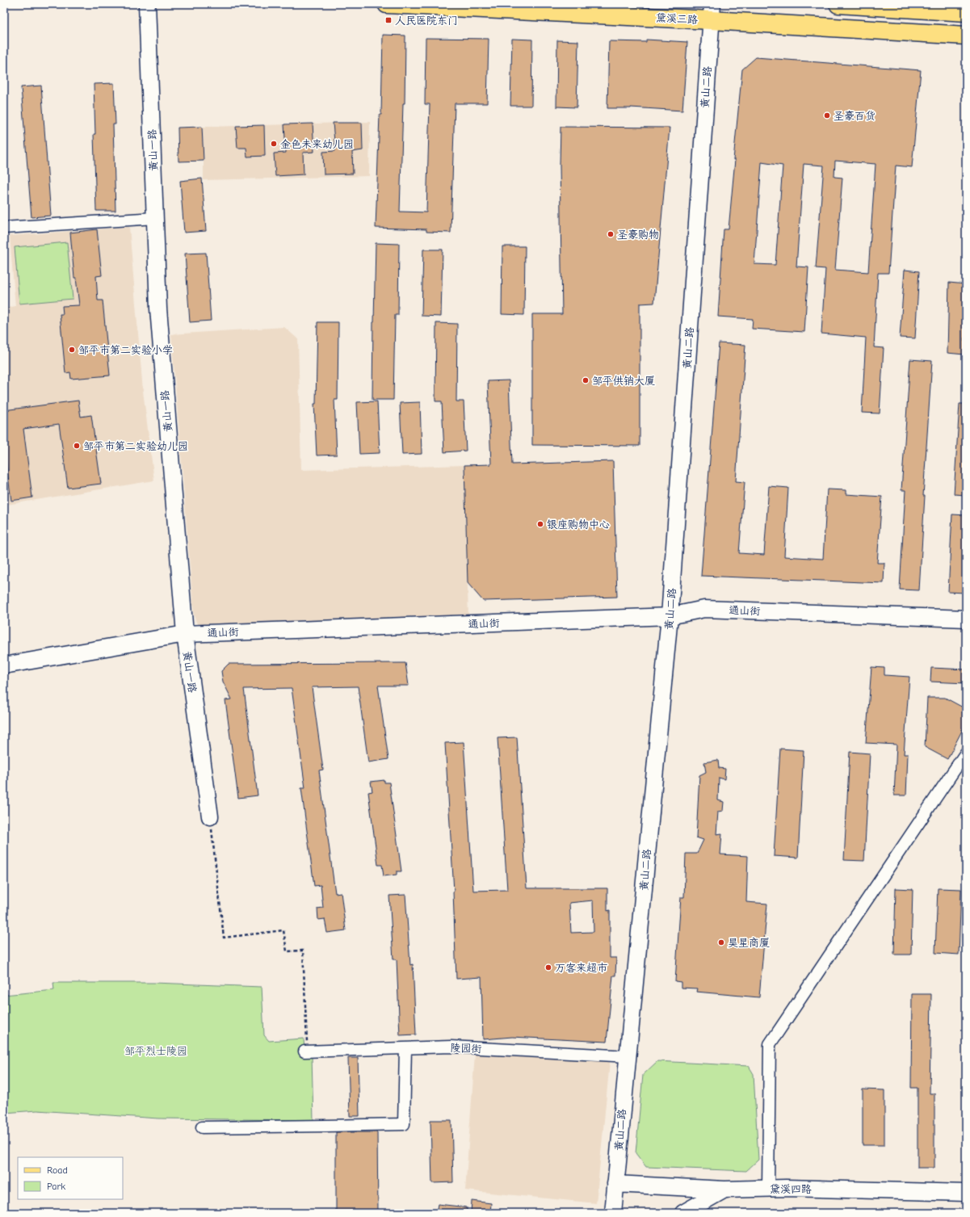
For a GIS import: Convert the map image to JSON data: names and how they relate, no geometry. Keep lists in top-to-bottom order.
{
  "streets": {
    "main road": ["黛溪三路"],
    "street": [
      "黄山二路",
      "黄山一路",
      "通山街",
      "陵园街",
      "黛溪四路"
    ]
  },
  "crossings": [
    ["黛溪三路", "黄山二路"],
    ["黄山二路", "通山街"],
    ["黄山二路", "陵园街"],
    ["黄山二路", "黛溪四路"],
    ["黄山一路", "通山街"]
  ],
  "parks": ["邹平烈士陵园"],
  "places": {
    "transit": ["人民医院东门"],
    "other": [
      "圣豪百货",
      "金色未来幼儿园",
      "圣豪购物",
      "邹平市第二实验小学",
      "邹平供销大厦",
      "邹平市第二实验幼儿园",
      "银座购物中心",
      "昊星商厦",
      "万客来超市"
    ]
  },
  "legend": ["Road", "Park"]
}
